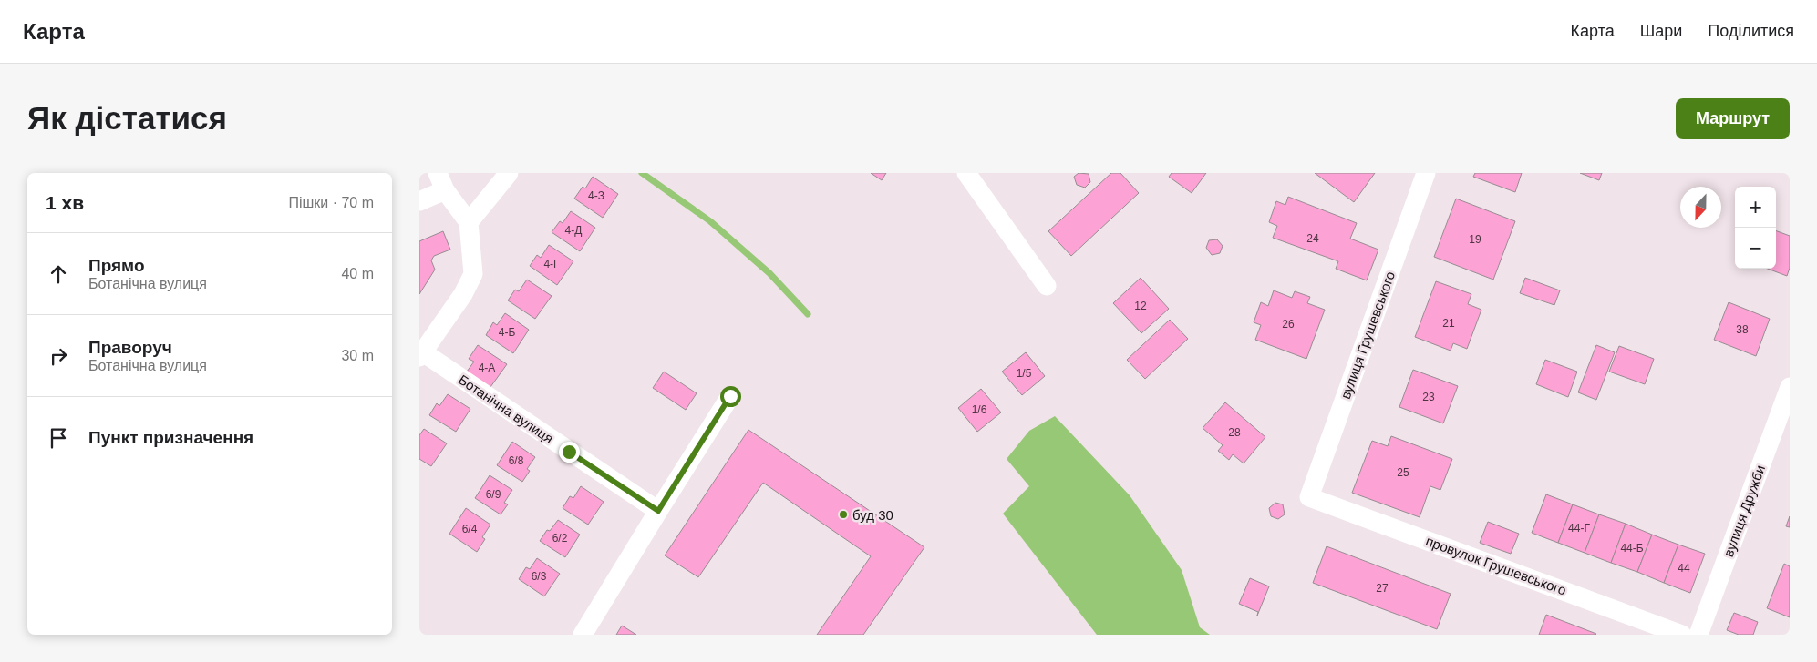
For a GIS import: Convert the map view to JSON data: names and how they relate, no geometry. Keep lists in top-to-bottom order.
{
  "streets": {
    "street": [
      "вулиця Грушевського",
      "Ботанічна вулиця",
      "вулиця Дружби",
      "провулок Грушевського"
    ]
  },
  "crossings": [
    ["вулиця Грушевського", "провулок Грушевського"]
  ],
  "places": ["буд 30"],
  "house_numbers": [
    "4-З",
    "4-Д",
    "24",
    "19",
    "4-Г",
    "12",
    "21",
    "26",
    "38",
    "4-Б",
    "4-А",
    "1/5",
    "23",
    "1/6",
    "28",
    "6/8",
    "25",
    "6/9",
    "44-Г",
    "6/4",
    "6/2",
    "44-Б",
    "44",
    "6/3",
    "27"
  ],
  "north": "bottom",
  "page": {
    "header": "Карта",
    "nav": ["Карта", "Шари", "Поділитися"],
    "buttons": "Маршрут",
    "title": "Як дістатися",
    "heading": ["1 хв", "Пішки · 70 m"],
    "map_buttons": ["+", "−"],
    "list": [
      ["Прямо", "Ботанічна вулиця", "40 m"],
      ["Праворуч", "Ботанічна вулиця", "30 m"],
      "Пункт призначення"
    ]
  }
}
